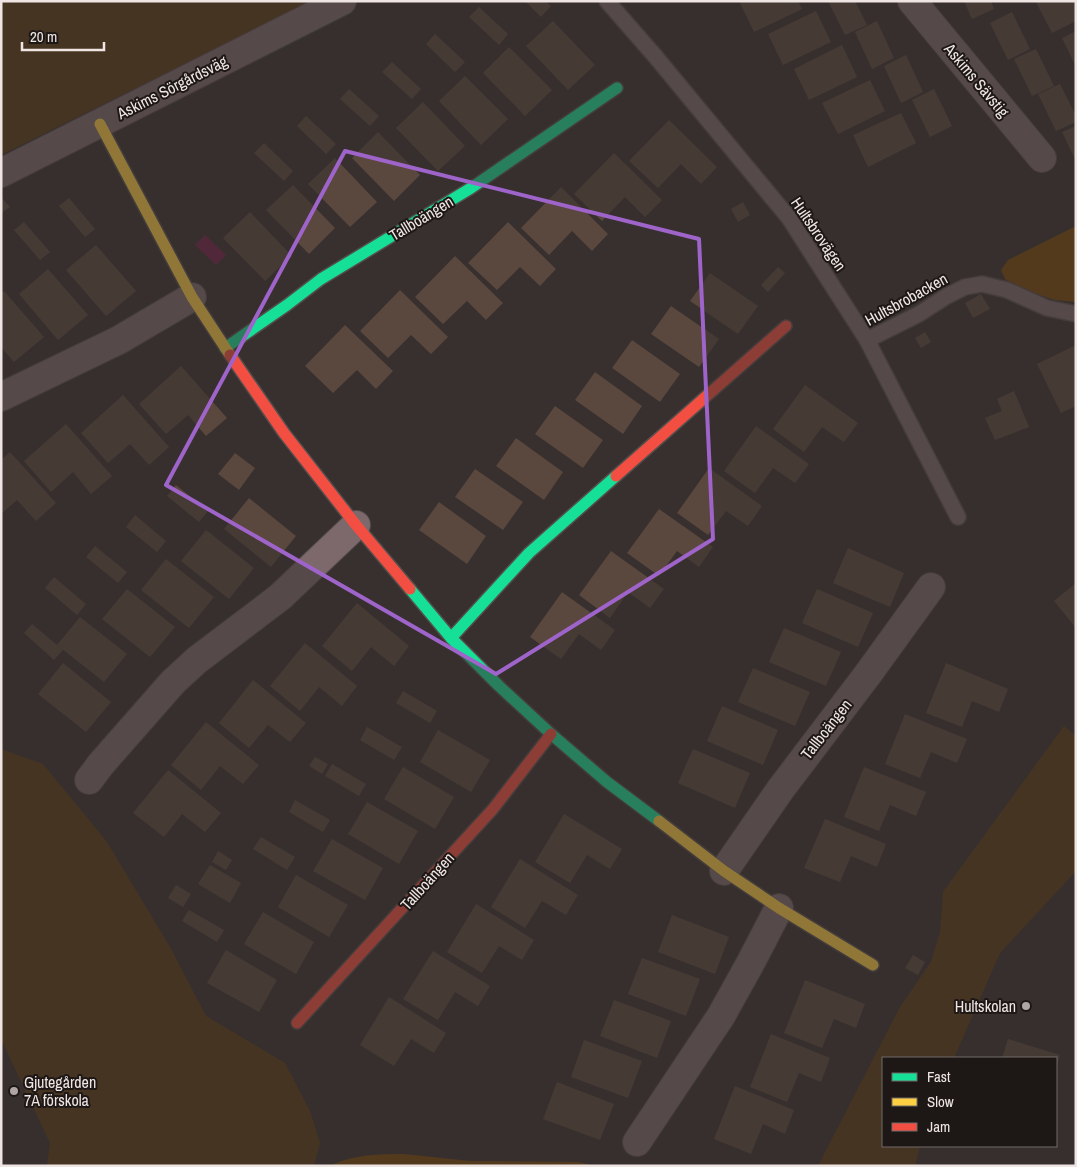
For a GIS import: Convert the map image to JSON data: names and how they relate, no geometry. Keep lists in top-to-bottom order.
{
  "streets": {
    "street": ["Askims Sävstig", "Askims Sörgårdsväg", "Tallboängen"],
    "lane": ["Hultsbrovägen", "Hultsbrobacken"]
  },
  "crossings": [
    ["Hultsbrovägen", "Hultsbrobacken"]
  ],
  "places": ["Hultskolan", "Gjutegården 7A förskola"],
  "legend": ["Fast", "Slow", "Jam"],
  "scale_bar": "20 m"
}
